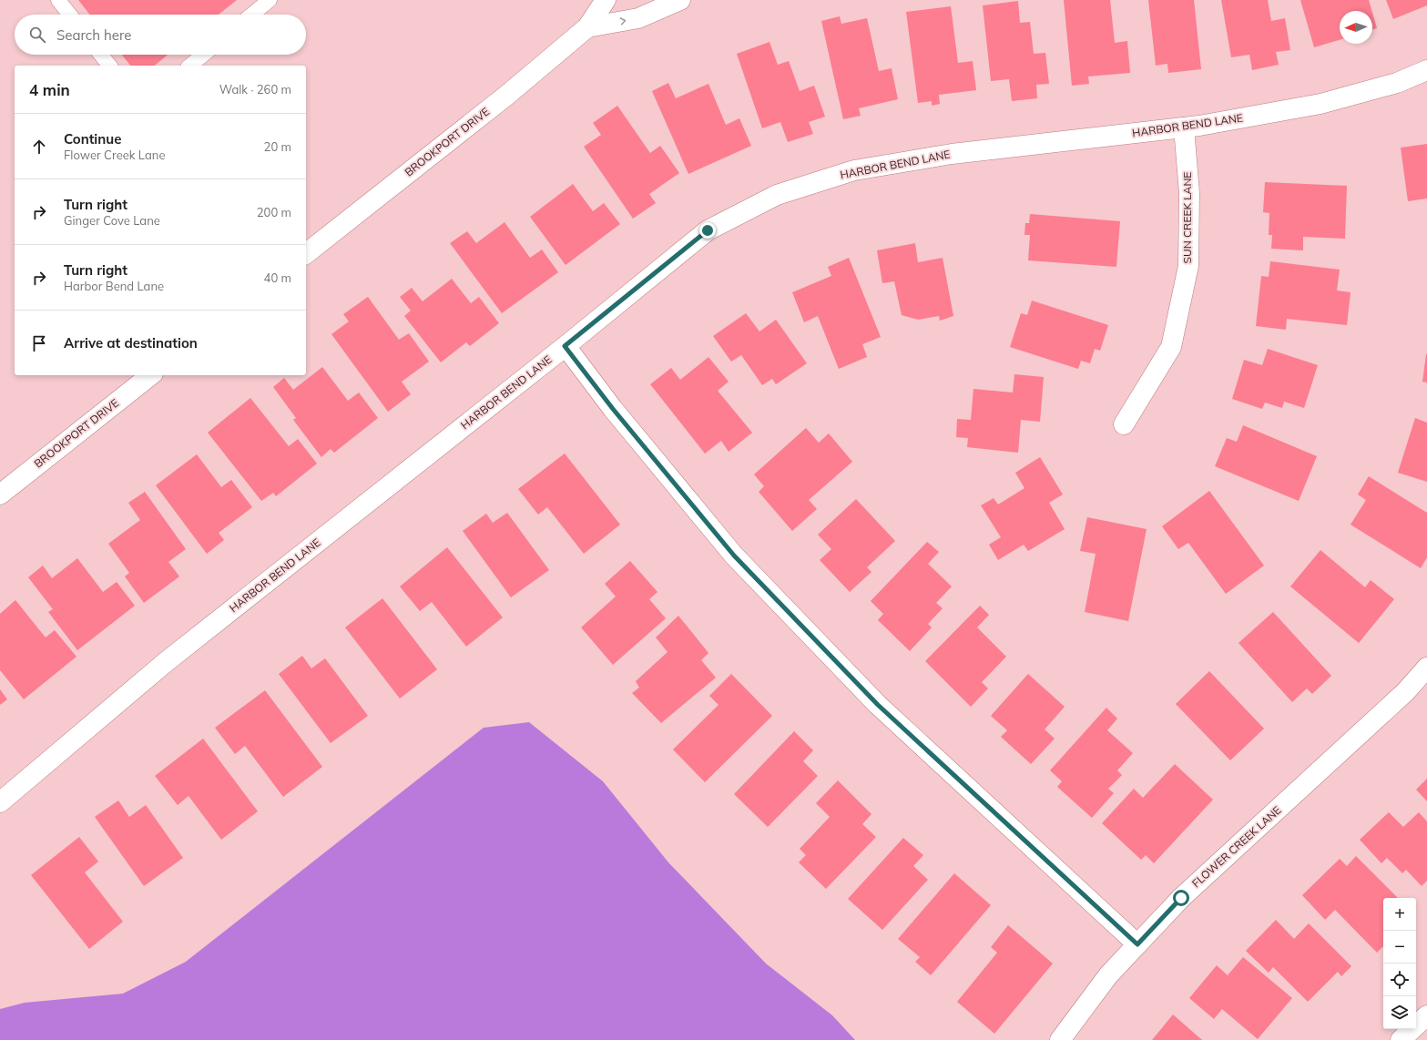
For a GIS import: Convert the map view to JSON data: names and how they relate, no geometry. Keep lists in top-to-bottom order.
{
  "streets": {
    "street": [
      "HARBOR BEND LANE",
      "BROOKPORT DRIVE",
      "SUN CREEK LANE",
      "FLOWER CREEK LANE"
    ]
  },
  "crossings": [
    ["HARBOR BEND LANE", "SUN CREEK LANE"]
  ],
  "north": "left",
  "page": {
    "search": "Search here",
    "heading": ["4 min", "Walk · 260 m"],
    "list": [
      ["Continue", "Flower Creek Lane", "20 m"],
      ["Turn right", "Ginger Cove Lane", "200 m"],
      ["Turn right", "Harbor Bend Lane", "40 m"],
      "Arrive at destination"
    ],
    "map_buttons": ["+", "−"]
  }
}
